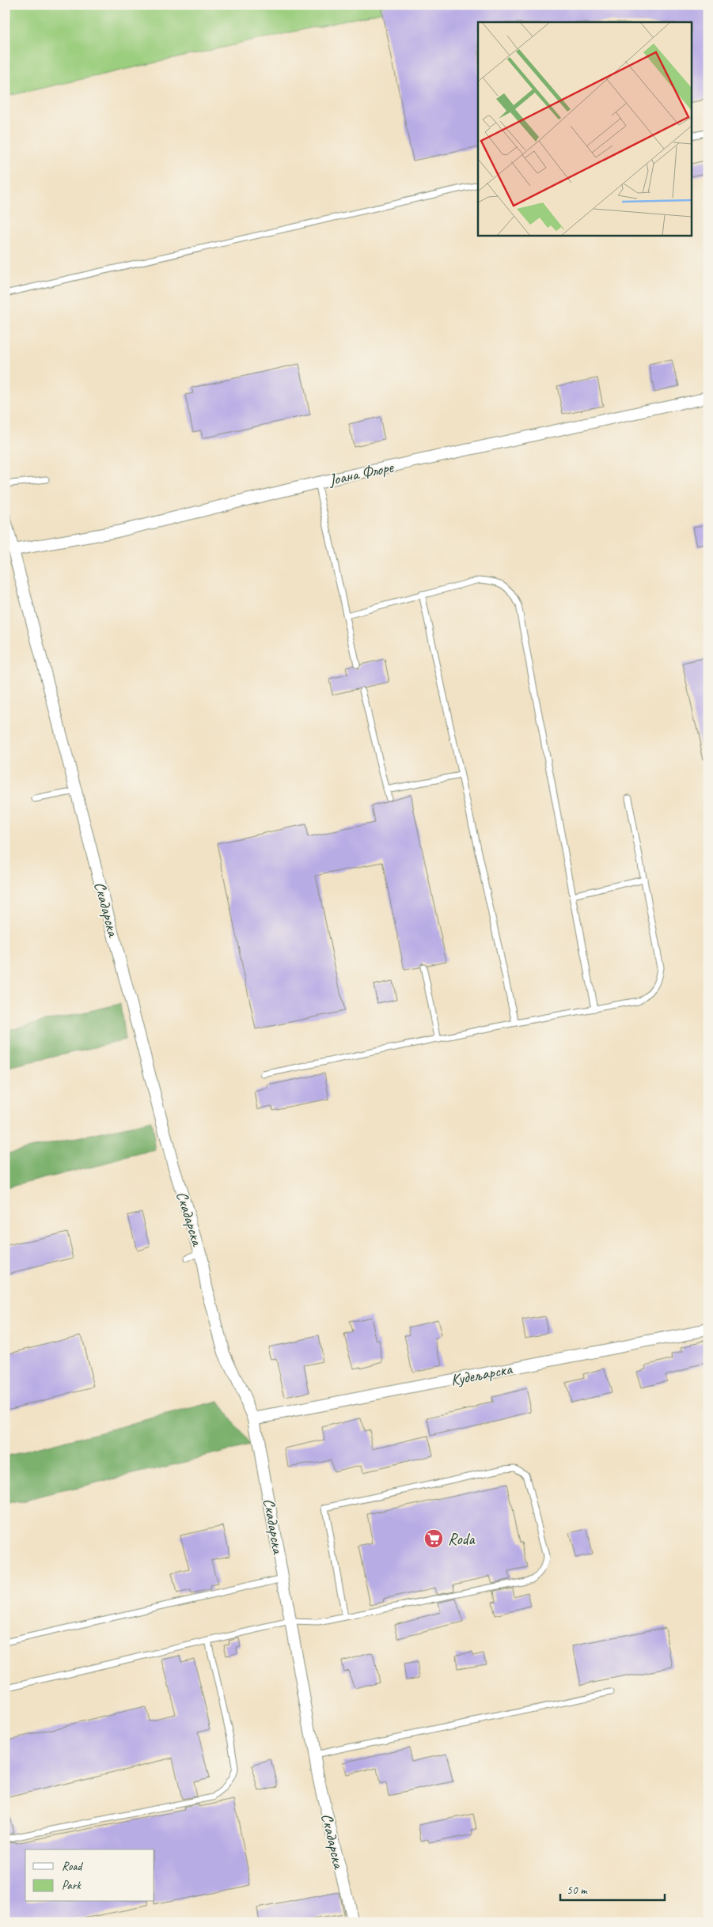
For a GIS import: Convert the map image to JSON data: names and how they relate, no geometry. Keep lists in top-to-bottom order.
{
  "streets": {
    "street": ["Јоана Флоре", "Скадарска", "Кудељарска"]
  },
  "crossings": [
    ["Јоана Флоре", "Скадарска"],
    ["Скадарска", "Кудељарска"]
  ],
  "places": {
    "supermarket": ["Roda"]
  },
  "legend": ["Road", "Park"],
  "scale_bar": "50 m"
}
